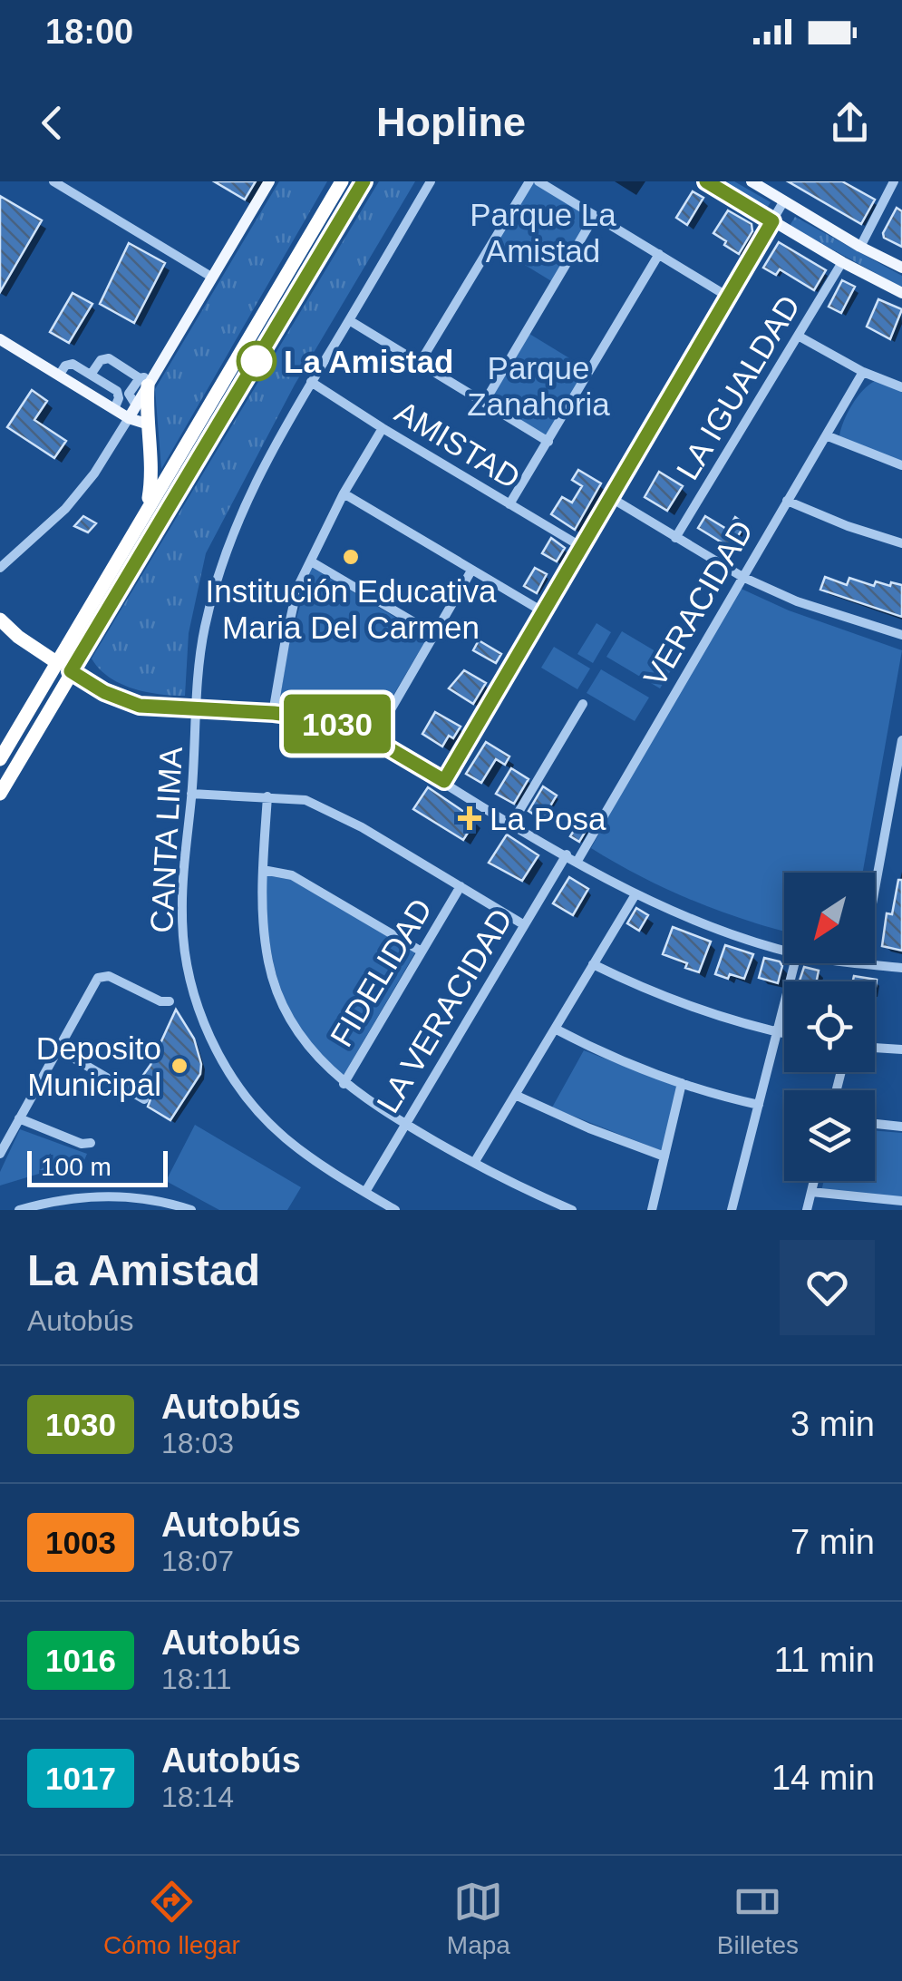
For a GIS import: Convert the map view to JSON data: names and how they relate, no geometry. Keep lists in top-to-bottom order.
{
  "streets": {
    "street": [
      "LA IGUALDAD",
      "AMISTAD",
      "VERACIDAD",
      "CANTA LIMA",
      "FIDELIDAD",
      "LA VERACIDAD"
    ]
  },
  "crossings": [
    ["AMISTAD", "CANTA LIMA"],
    ["CANTA LIMA", "LA VERACIDAD"]
  ],
  "parks": ["Parque La Amistad", "Parque Zanahoria"],
  "places": {
    "other": ["La Amistad", "Institución Educativa Maria Del Carmen", "Deposito Municipal"],
    "health": ["La Posa"]
  },
  "lines": ["bus line 1030"],
  "scale_bar": "100 m",
  "north": "bottom left",
  "page": {
    "status": "18:00",
    "header": "Hopline",
    "on_map": "1030",
    "scale": "100 m",
    "heading": ["La Amistad", "Autobús"],
    "list": [
      {
        "mark": "1030",
        "name": "Autobús",
        "note": "18:03",
        "value": "3 min"
      },
      {
        "mark": "1003",
        "name": "Autobús",
        "note": "18:07",
        "value": "7 min"
      },
      {
        "mark": "1016",
        "name": "Autobús",
        "note": "18:11",
        "value": "11 min"
      },
      {
        "mark": "1017",
        "name": "Autobús",
        "note": "18:14",
        "value": "14 min"
      }
    ],
    "tabs": ["Cómo llegar", "Mapa", "Billetes"]
  }
}
